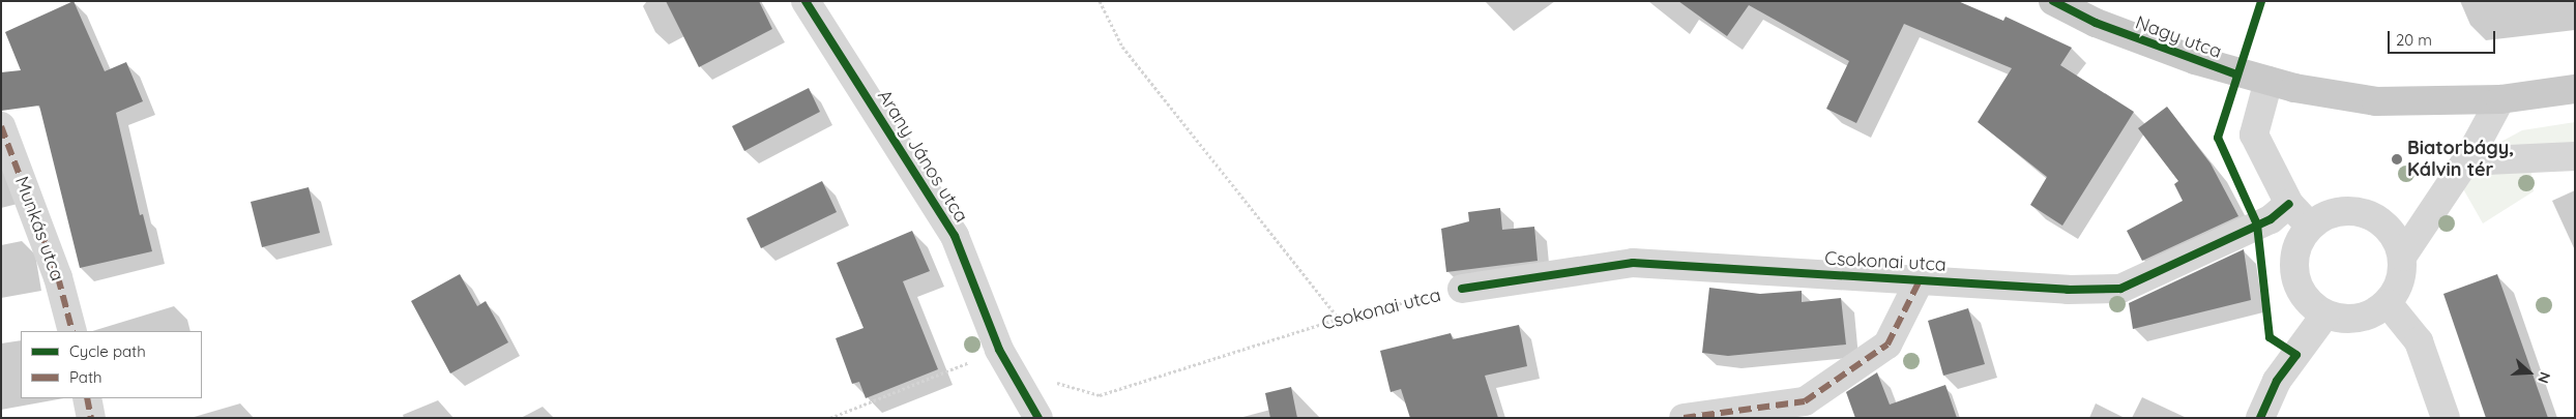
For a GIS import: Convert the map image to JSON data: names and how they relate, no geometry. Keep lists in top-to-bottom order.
{
  "streets": {
    "main road": ["Nagy utca"],
    "street": ["Arany János utca", "Munkás utca", "Csokonai utca"]
  },
  "places": ["Biatorbágy, Kálvin tér"],
  "legend": ["Cycle path", "Path"],
  "scale_bar": "20 m",
  "north": "right"
}
